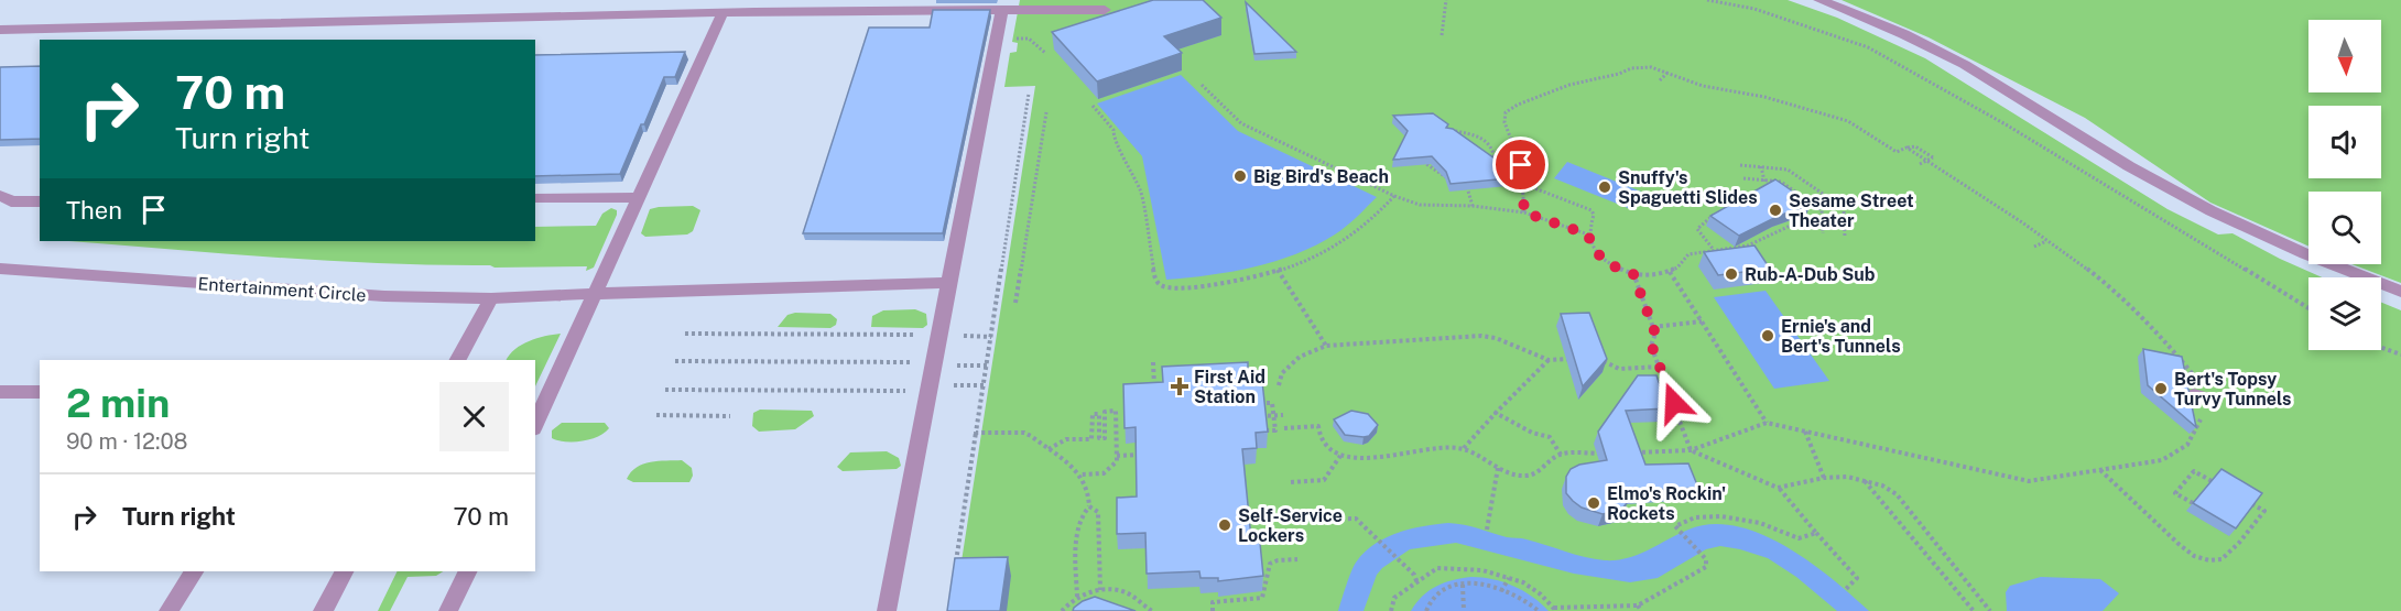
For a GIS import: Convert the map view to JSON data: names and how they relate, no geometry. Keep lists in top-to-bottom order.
{
  "streets": {
    "street": ["Entertainment Circle"]
  },
  "places": {
    "other": [
      "Big Bird's Beach",
      "Snuffy's Spaguetti Slides",
      "Sesame Street Theater",
      "Rub-A-Dub Sub",
      "Ernie's and Bert's Tunnels",
      "Bert's Topsy Turvy Tunnels",
      "Elmo's Rockin' Rockets",
      "Self-Service Lockers"
    ],
    "health": ["First Aid Station"]
  },
  "north": "bottom",
  "page": {
    "turn": ["70 m", "Turn right"],
    "then": "Then",
    "heading": ["2 min", "90 m · 12:08"],
    "list": [
      {
        "name": "Turn right",
        "value": "70 m"
      }
    ]
  }
}
